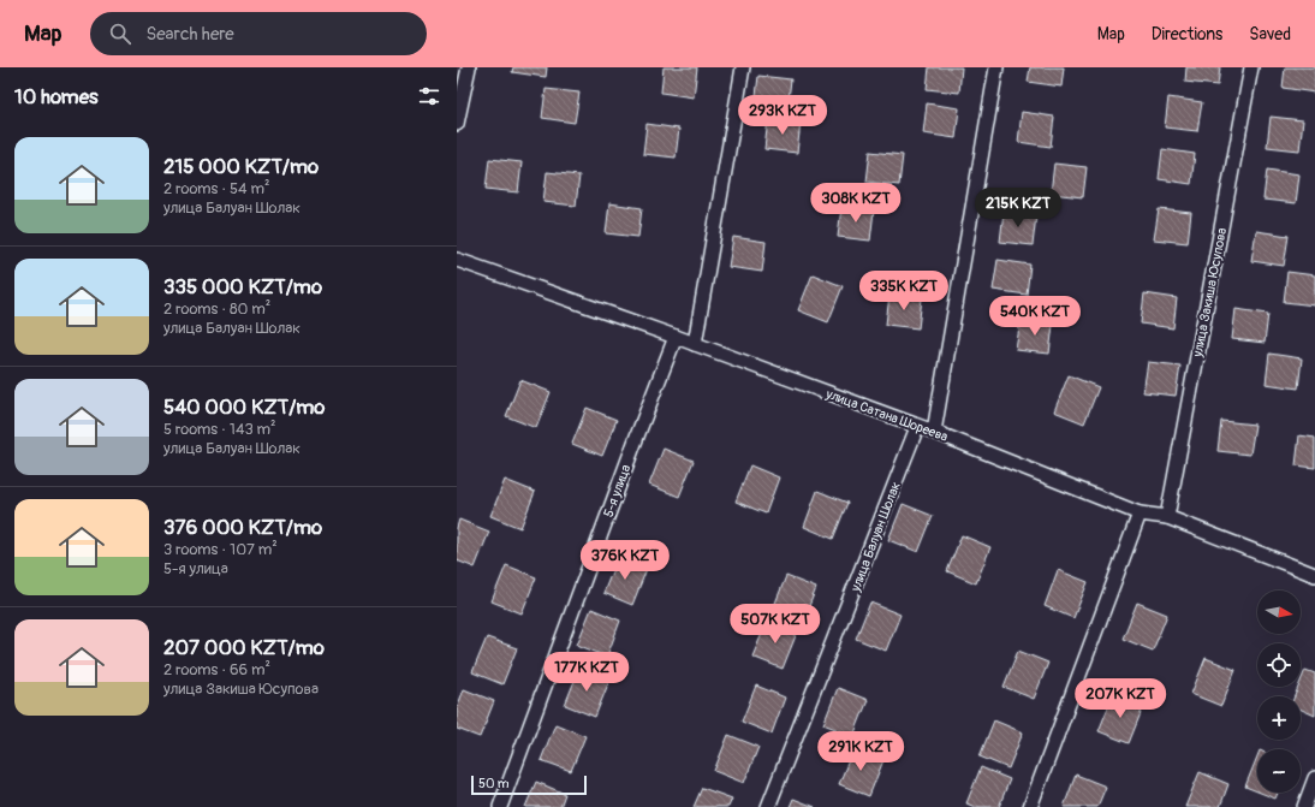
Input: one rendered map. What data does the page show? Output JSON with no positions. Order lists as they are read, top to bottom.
{
  "streets": {
    "street": [
      "улица Закиша Юсупова",
      "улица Сатана Шореева",
      "5-я улица",
      "улица Балуан Шолак"
    ]
  },
  "crossings": [
    ["улица Закиша Юсупова", "улица Сатана Шореева"],
    ["улица Сатана Шореева", "5-я улица"],
    ["улица Сатана Шореева", "улица Балуан Шолак"]
  ],
  "scale_bar": "50 m",
  "north": "right",
  "page": {
    "header": "Map",
    "search": "Search here",
    "nav": ["Map", "Directions", "Saved"],
    "heading": "10 homes",
    "price": [
      "293K KZT",
      "308K KZT",
      "215K KZT",
      "335K KZT",
      "540K KZT",
      "376K KZT",
      "507K KZT",
      "177K KZT",
      "207K KZT",
      "291K KZT"
    ],
    "list": [
      {
        "name": "215 000 KZT/mo",
        "note": "2 rooms · 54 m² · улица Балуан Шолак"
      },
      {
        "name": "335 000 KZT/mo",
        "note": "2 rooms · 80 m² · улица Балуан Шолак"
      },
      {
        "name": "540 000 KZT/mo",
        "note": "5 rooms · 143 m² · улица Балуан Шолак"
      },
      {
        "name": "376 000 KZT/mo",
        "note": "3 rooms · 107 m² · 5-я улица"
      },
      {
        "name": "207 000 KZT/mo",
        "note": "2 rooms · 66 m² · улица Закиша Юсупова"
      }
    ],
    "map_buttons": ["+", "−"],
    "scale": "50 m"
  }
}
